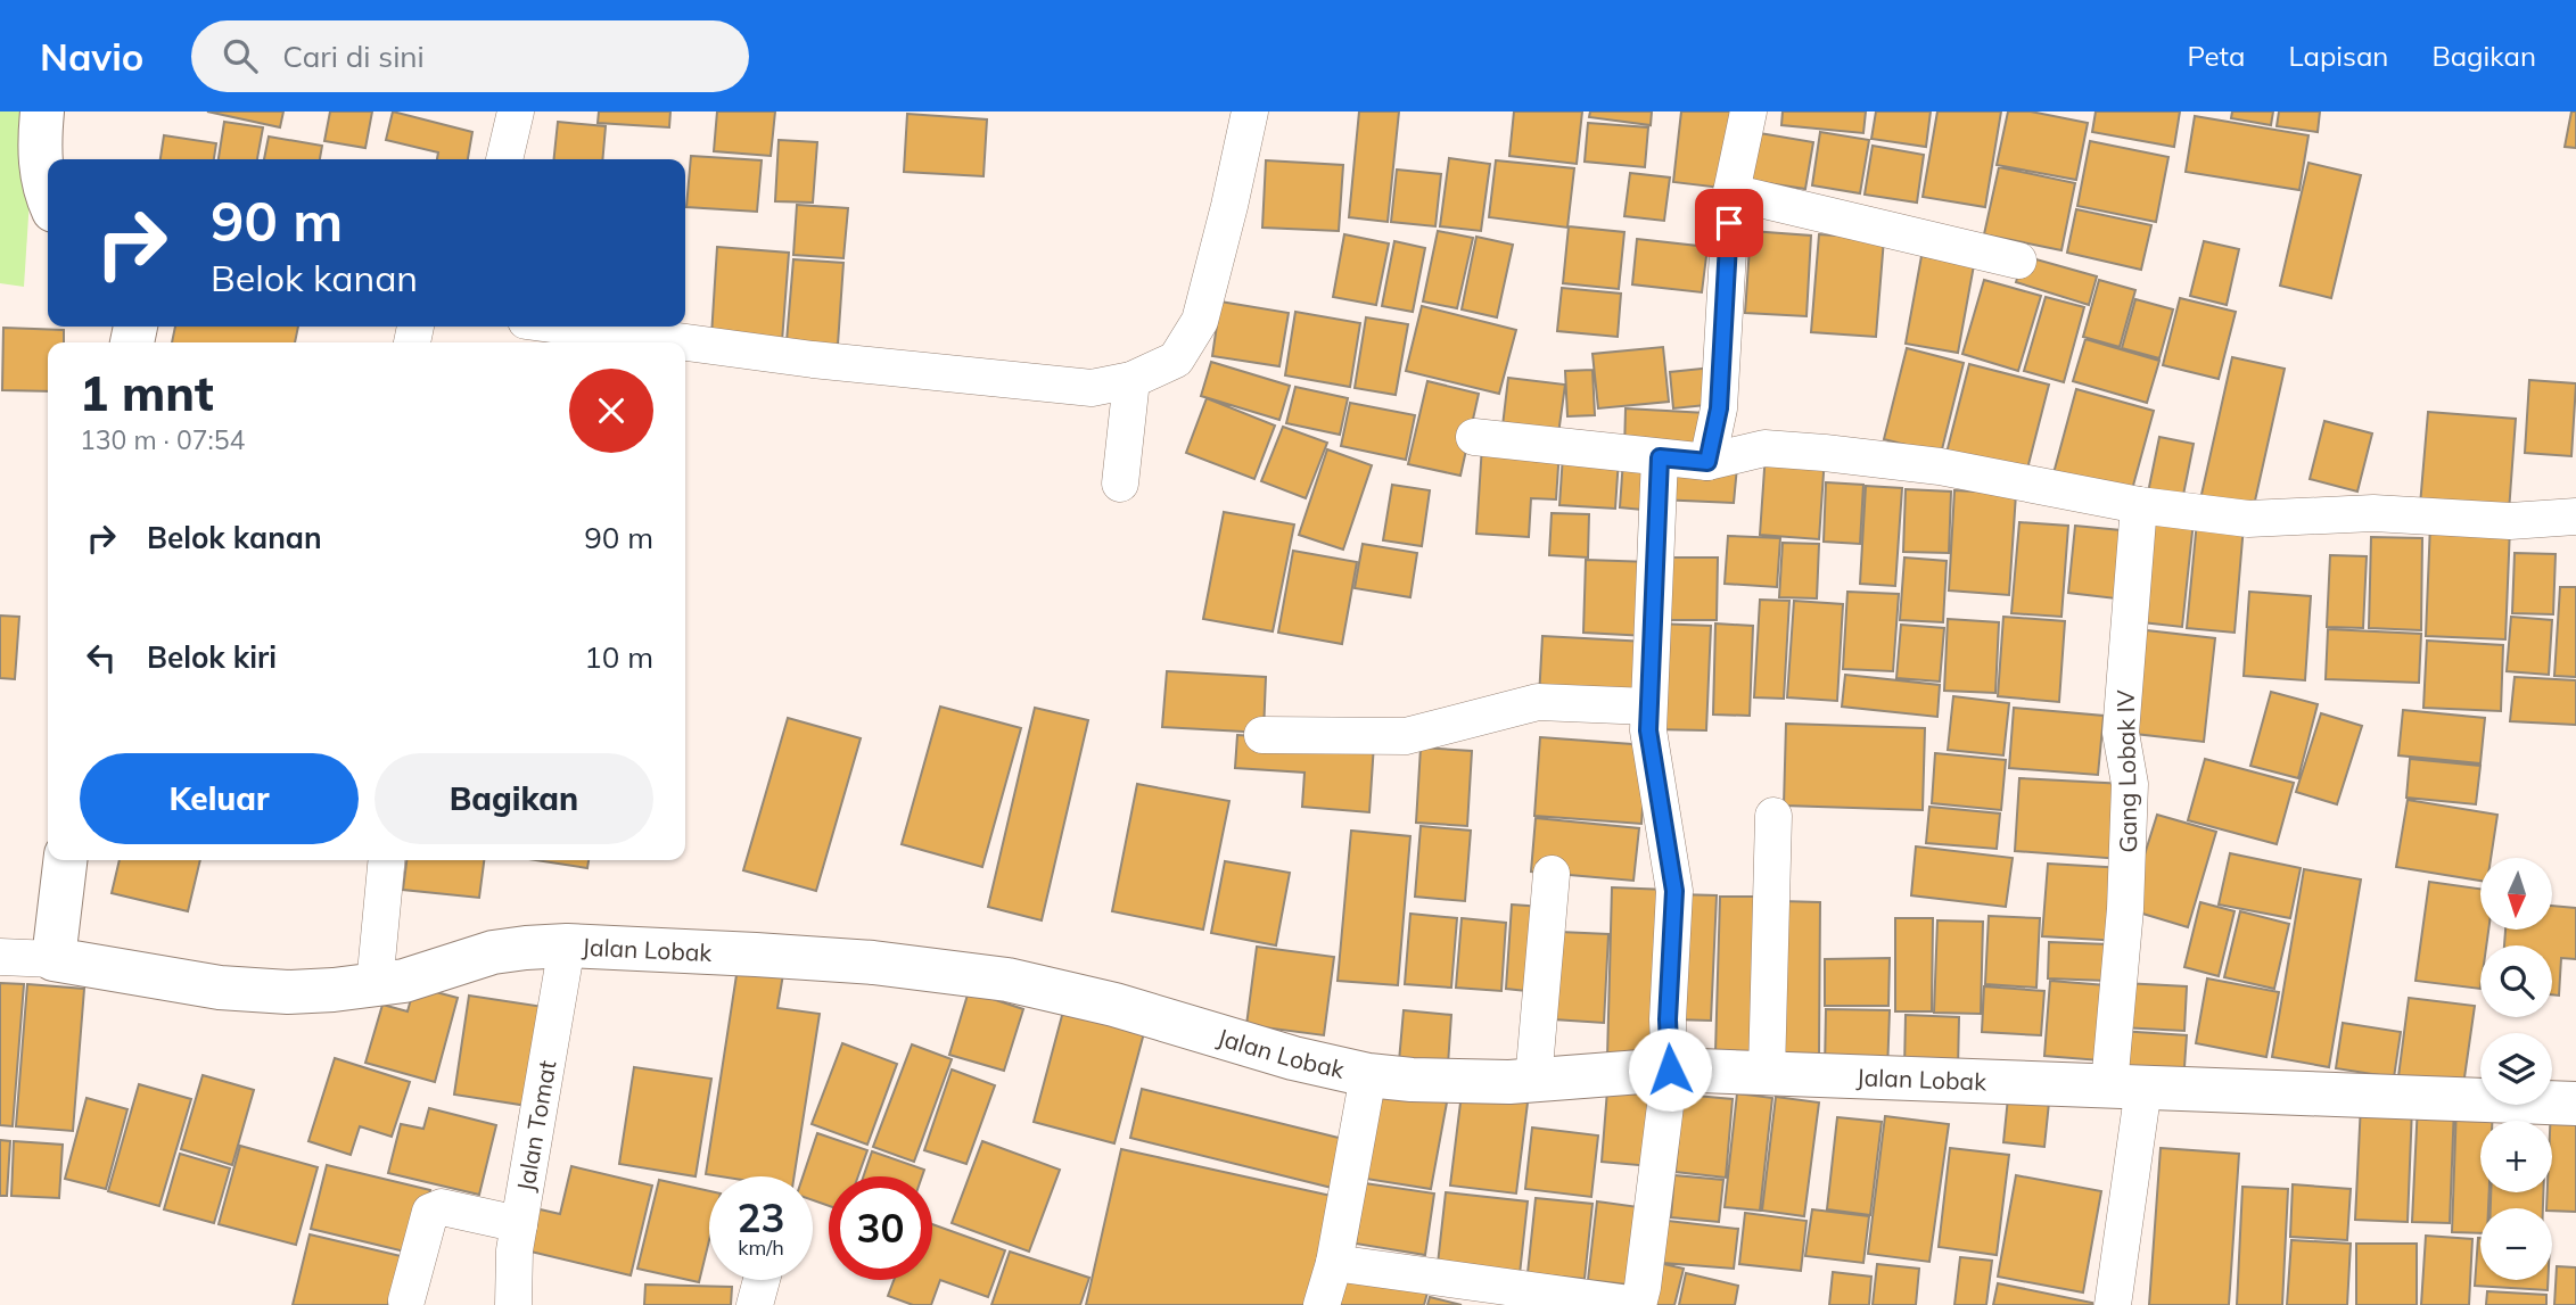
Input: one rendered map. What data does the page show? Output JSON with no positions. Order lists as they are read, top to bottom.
{
  "streets": {
    "street": ["Gang Lobak IV", "Jalan Lobak", "Jalan Tomat"]
  },
  "crossings": [
    ["Gang Lobak IV", "Jalan Lobak"],
    ["Jalan Lobak", "Jalan Tomat"]
  ],
  "north": "bottom",
  "page": {
    "header": "Navio",
    "search": "Cari di sini",
    "nav": ["Peta", "Lapisan", "Bagikan"],
    "turn": ["90 m", "Belok kanan"],
    "heading": ["1 mnt", "130 m · 07:54"],
    "list": [
      {
        "name": "Belok kanan",
        "value": "90 m"
      },
      {
        "name": "Belok kiri",
        "value": "10 m"
      }
    ],
    "buttons": ["Keluar", "Bagikan"],
    "map_buttons": ["+", "−"],
    "speed": "23 km/h",
    "limit": "30"
  }
}
